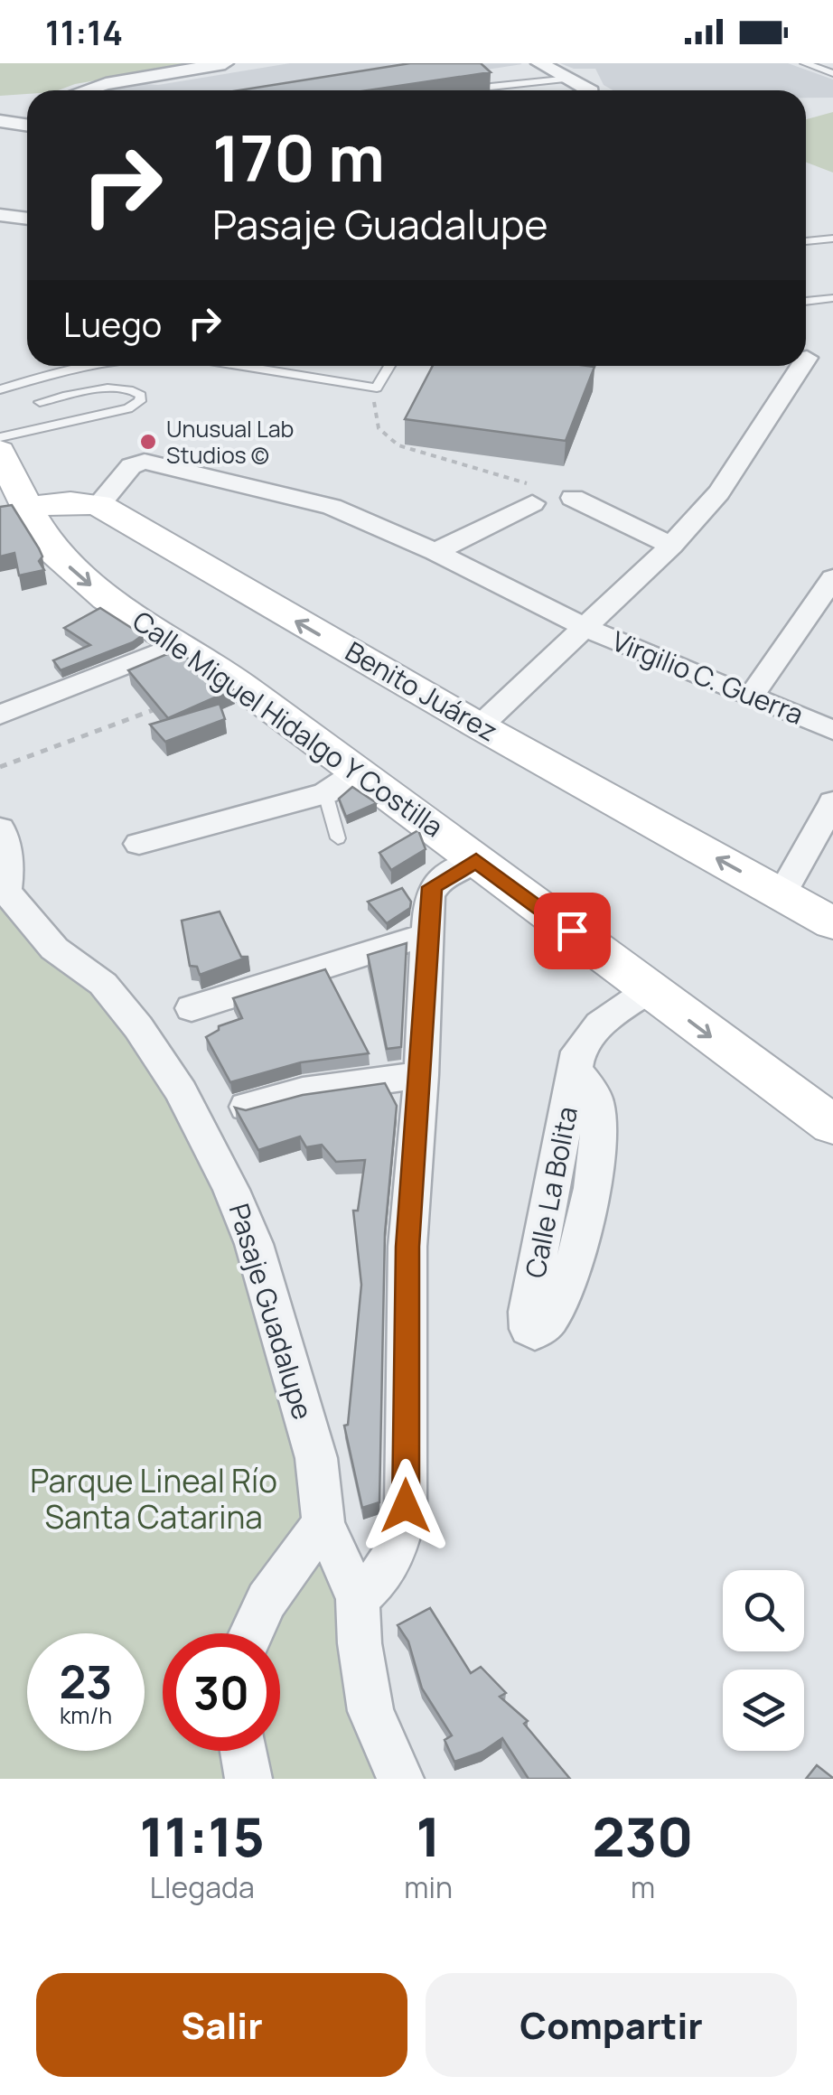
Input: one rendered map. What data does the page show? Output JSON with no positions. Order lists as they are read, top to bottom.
{
  "streets": {
    "street": [
      "Virgilio C. Guerra",
      "Benito Juárez",
      "Calle Miguel Hidalgo Y Costilla",
      "Calle La Bolita",
      "Pasaje Guadalupe"
    ]
  },
  "crossings": [
    ["Virgilio C. Guerra", "Benito Juárez"],
    ["Benito Juárez", "Calle Miguel Hidalgo Y Costilla"]
  ],
  "one_way": ["Benito Juárez", "Calle Miguel Hidalgo Y Costilla"],
  "parks": ["Parque Lineal Río Santa Catarina"],
  "places": ["Unusual Lab Studios ©"],
  "page": {
    "status": "11:14",
    "turn": ["170 m", "Pasaje Guadalupe"],
    "then": "Luego",
    "speed": "23 km/h",
    "limit": "30",
    "eta": [
      "11:15",
      "Llegada",
      "1",
      "min",
      "230",
      "m"
    ],
    "buttons": ["Salir", "Compartir"]
  }
}
